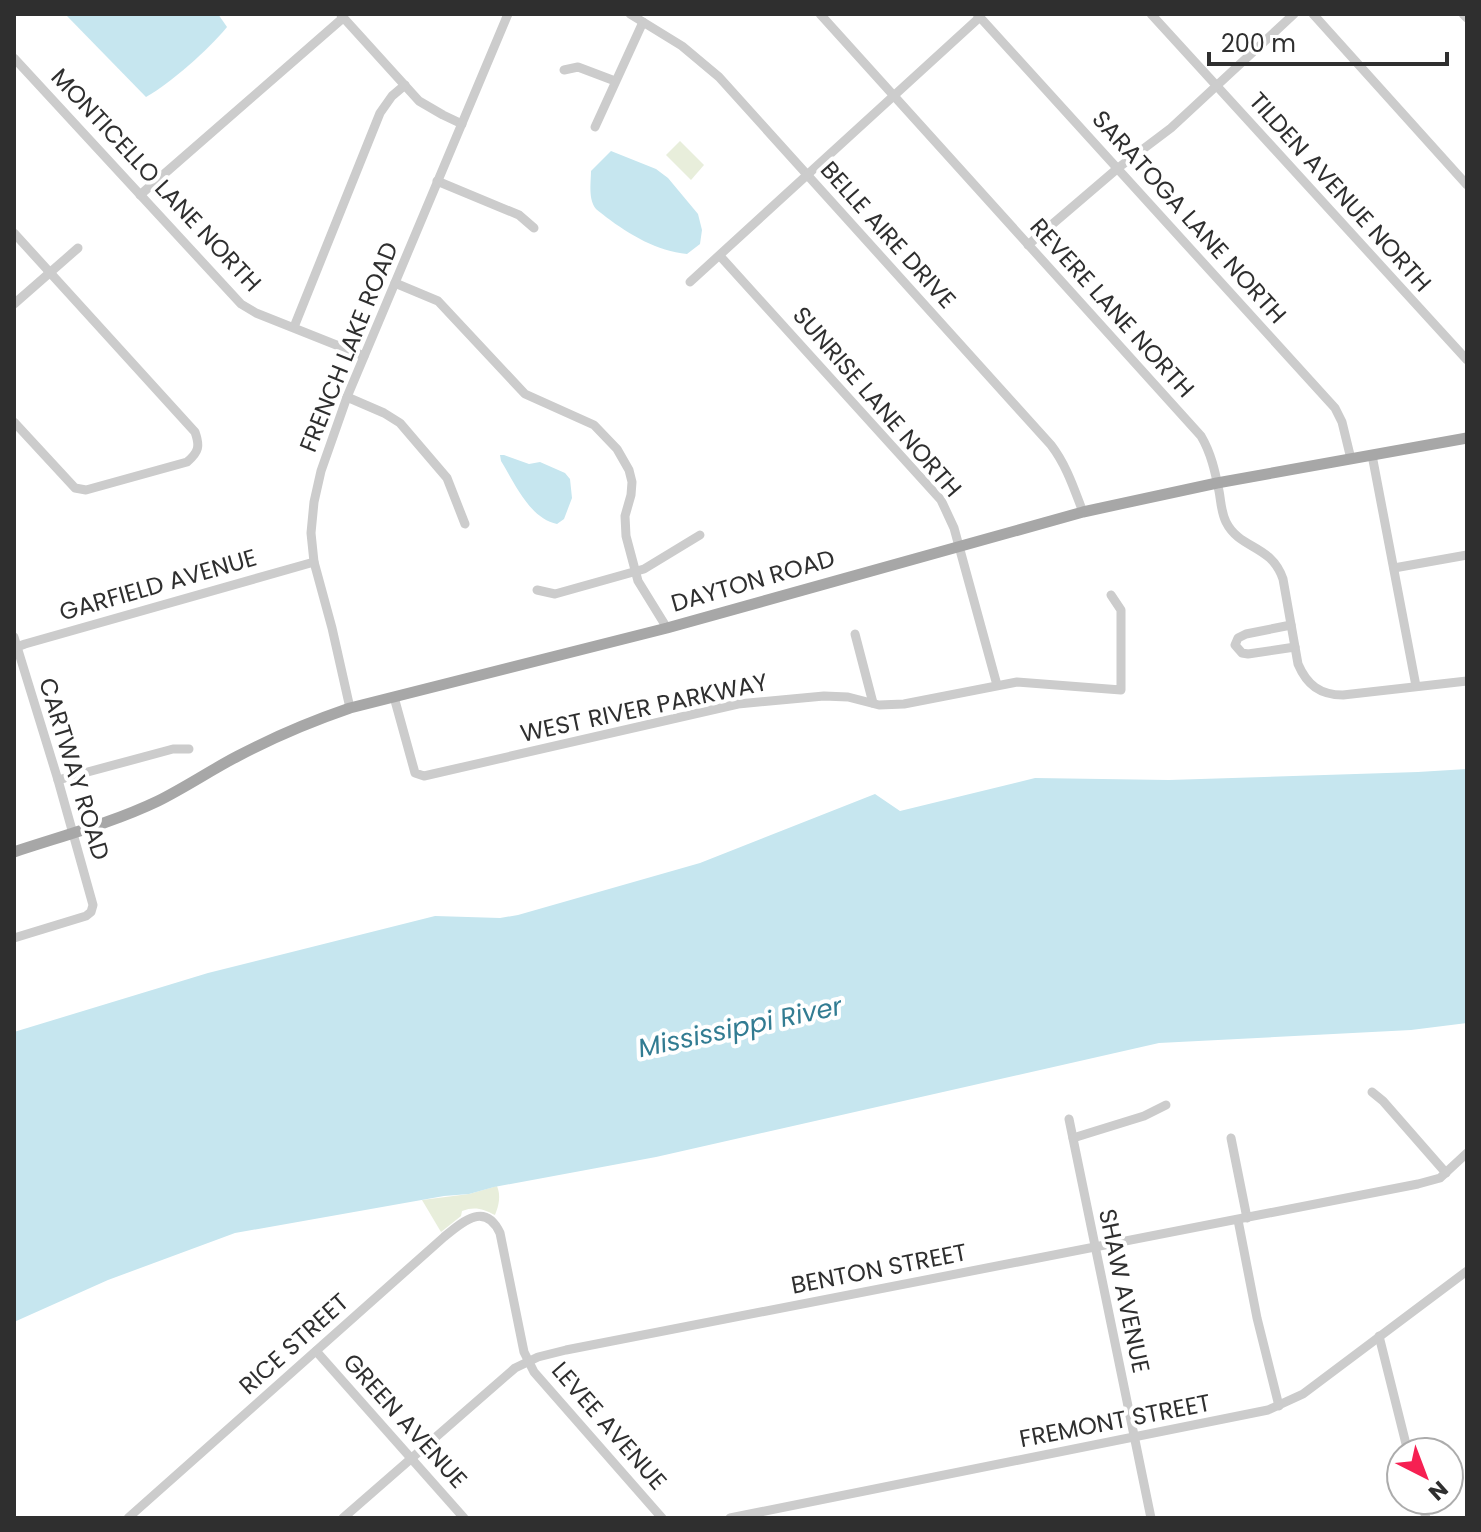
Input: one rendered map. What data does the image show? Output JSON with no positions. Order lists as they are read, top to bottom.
{
  "streets": {
    "main road": ["DAYTON ROAD"],
    "street": [
      "MONTICELLO LANE NORTH",
      "TILDEN AVENUE NORTH",
      "SARATOGA LANE NORTH",
      "BELLE AIRE DRIVE",
      "REVERE LANE NORTH",
      "FRENCH LAKE ROAD",
      "SUNRISE LANE NORTH",
      "GARFIELD AVENUE",
      "WEST RIVER PARKWAY",
      "CARTWAY ROAD",
      "BENTON STREET",
      "SHAW AVENUE",
      "RICE STREET",
      "GREEN AVENUE",
      "FREMONT STREET",
      "LEVEE AVENUE"
    ]
  },
  "crossings": [
    ["MONTICELLO LANE NORTH", "FRENCH LAKE ROAD"],
    ["SARATOGA LANE NORTH", "DAYTON ROAD"],
    ["BELLE AIRE DRIVE", "DAYTON ROAD"],
    ["REVERE LANE NORTH", "DAYTON ROAD"],
    ["FRENCH LAKE ROAD", "DAYTON ROAD"],
    ["FRENCH LAKE ROAD", "GARFIELD AVENUE"],
    ["SUNRISE LANE NORTH", "DAYTON ROAD"],
    ["SUNRISE LANE NORTH", "WEST RIVER PARKWAY"],
    ["DAYTON ROAD", "WEST RIVER PARKWAY"],
    ["DAYTON ROAD", "CARTWAY ROAD"],
    ["GARFIELD AVENUE", "CARTWAY ROAD"],
    ["BENTON STREET", "SHAW AVENUE"],
    ["BENTON STREET", "GREEN AVENUE"],
    ["BENTON STREET", "LEVEE AVENUE"],
    ["SHAW AVENUE", "FREMONT STREET"],
    ["RICE STREET", "GREEN AVENUE"],
    ["RICE STREET", "LEVEE AVENUE"]
  ],
  "water": ["Mississippi River"],
  "scale_bar": "200 m",
  "north": "bottom right"
}
